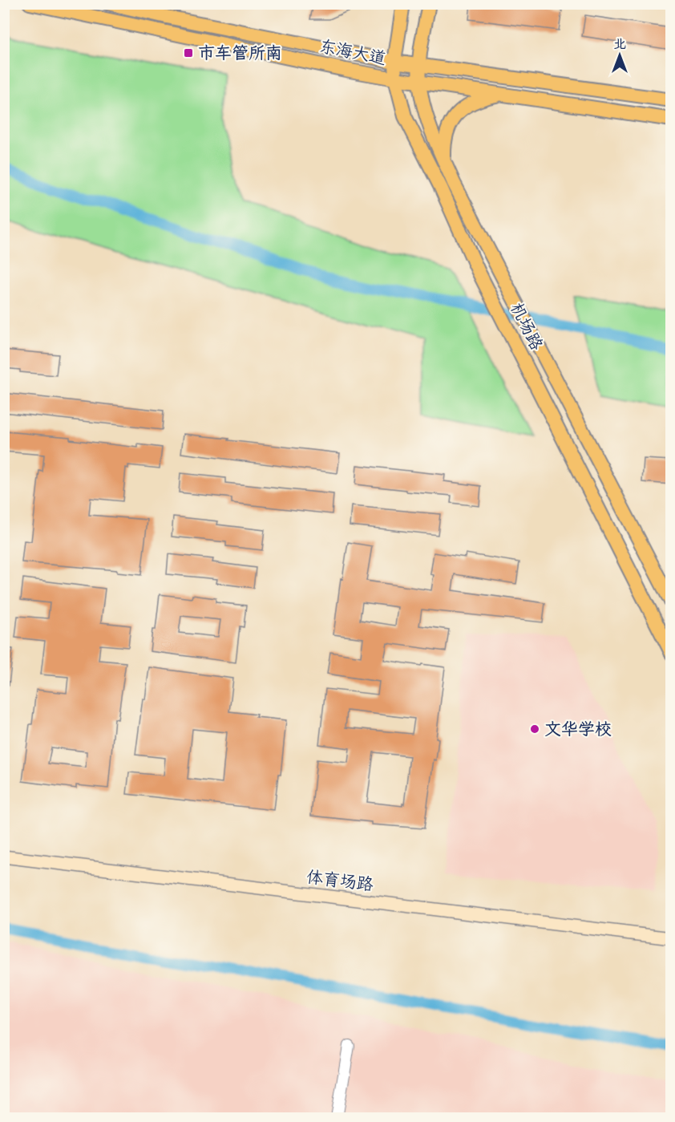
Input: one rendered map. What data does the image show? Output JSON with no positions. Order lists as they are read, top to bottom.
{
  "streets": {
    "main road": ["东海大道", "机场路", "体育场路"]
  },
  "crossings": [
    ["东海大道", "机场路"]
  ],
  "places": {
    "transit": ["市车管所南"],
    "other": ["文华学校"]
  },
  "north": "top"
}
